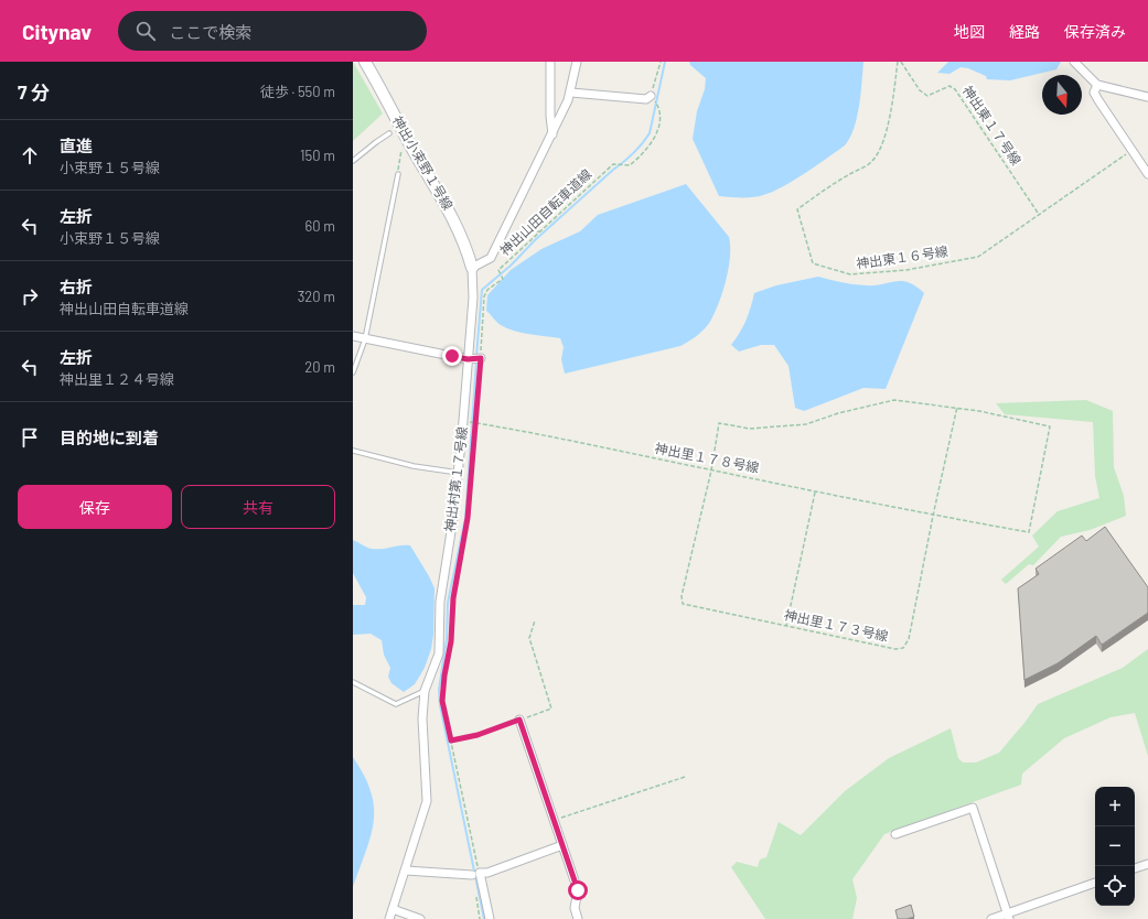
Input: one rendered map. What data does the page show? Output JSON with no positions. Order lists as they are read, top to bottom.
{
  "streets": {
    "street": ["神出小束野１号線", "神出村第１７号線"],
    "path": [
      "神出東１７号線",
      "神出山田自転車道線",
      "神出東１６号線",
      "神出里１７８号線",
      "神出里１７３号線"
    ]
  },
  "crossings": [
    ["神出東１７号線", "神出東１６号線"],
    ["神出小束野１号線", "神出村第１７号線"],
    ["神出山田自転車道線", "神出里１７８号線"],
    ["神出里１７８号線", "神出里１７３号線"]
  ],
  "north": "bottom",
  "page": {
    "header": "Citynav",
    "search": "ここで検索",
    "nav": ["地図", "経路", "保存済み"],
    "heading": ["7 分", "徒歩 · 550 m"],
    "list": [
      ["直進", "小束野１５号線", "150 m"],
      ["左折", "小束野１５号線", "60 m"],
      ["右折", "神出山田自転車道線", "320 m"],
      ["左折", "神出里１２４号線", "20 m"],
      "目的地に到着"
    ],
    "buttons": ["保存", "共有"],
    "map_buttons": ["+", "−"]
  }
}
